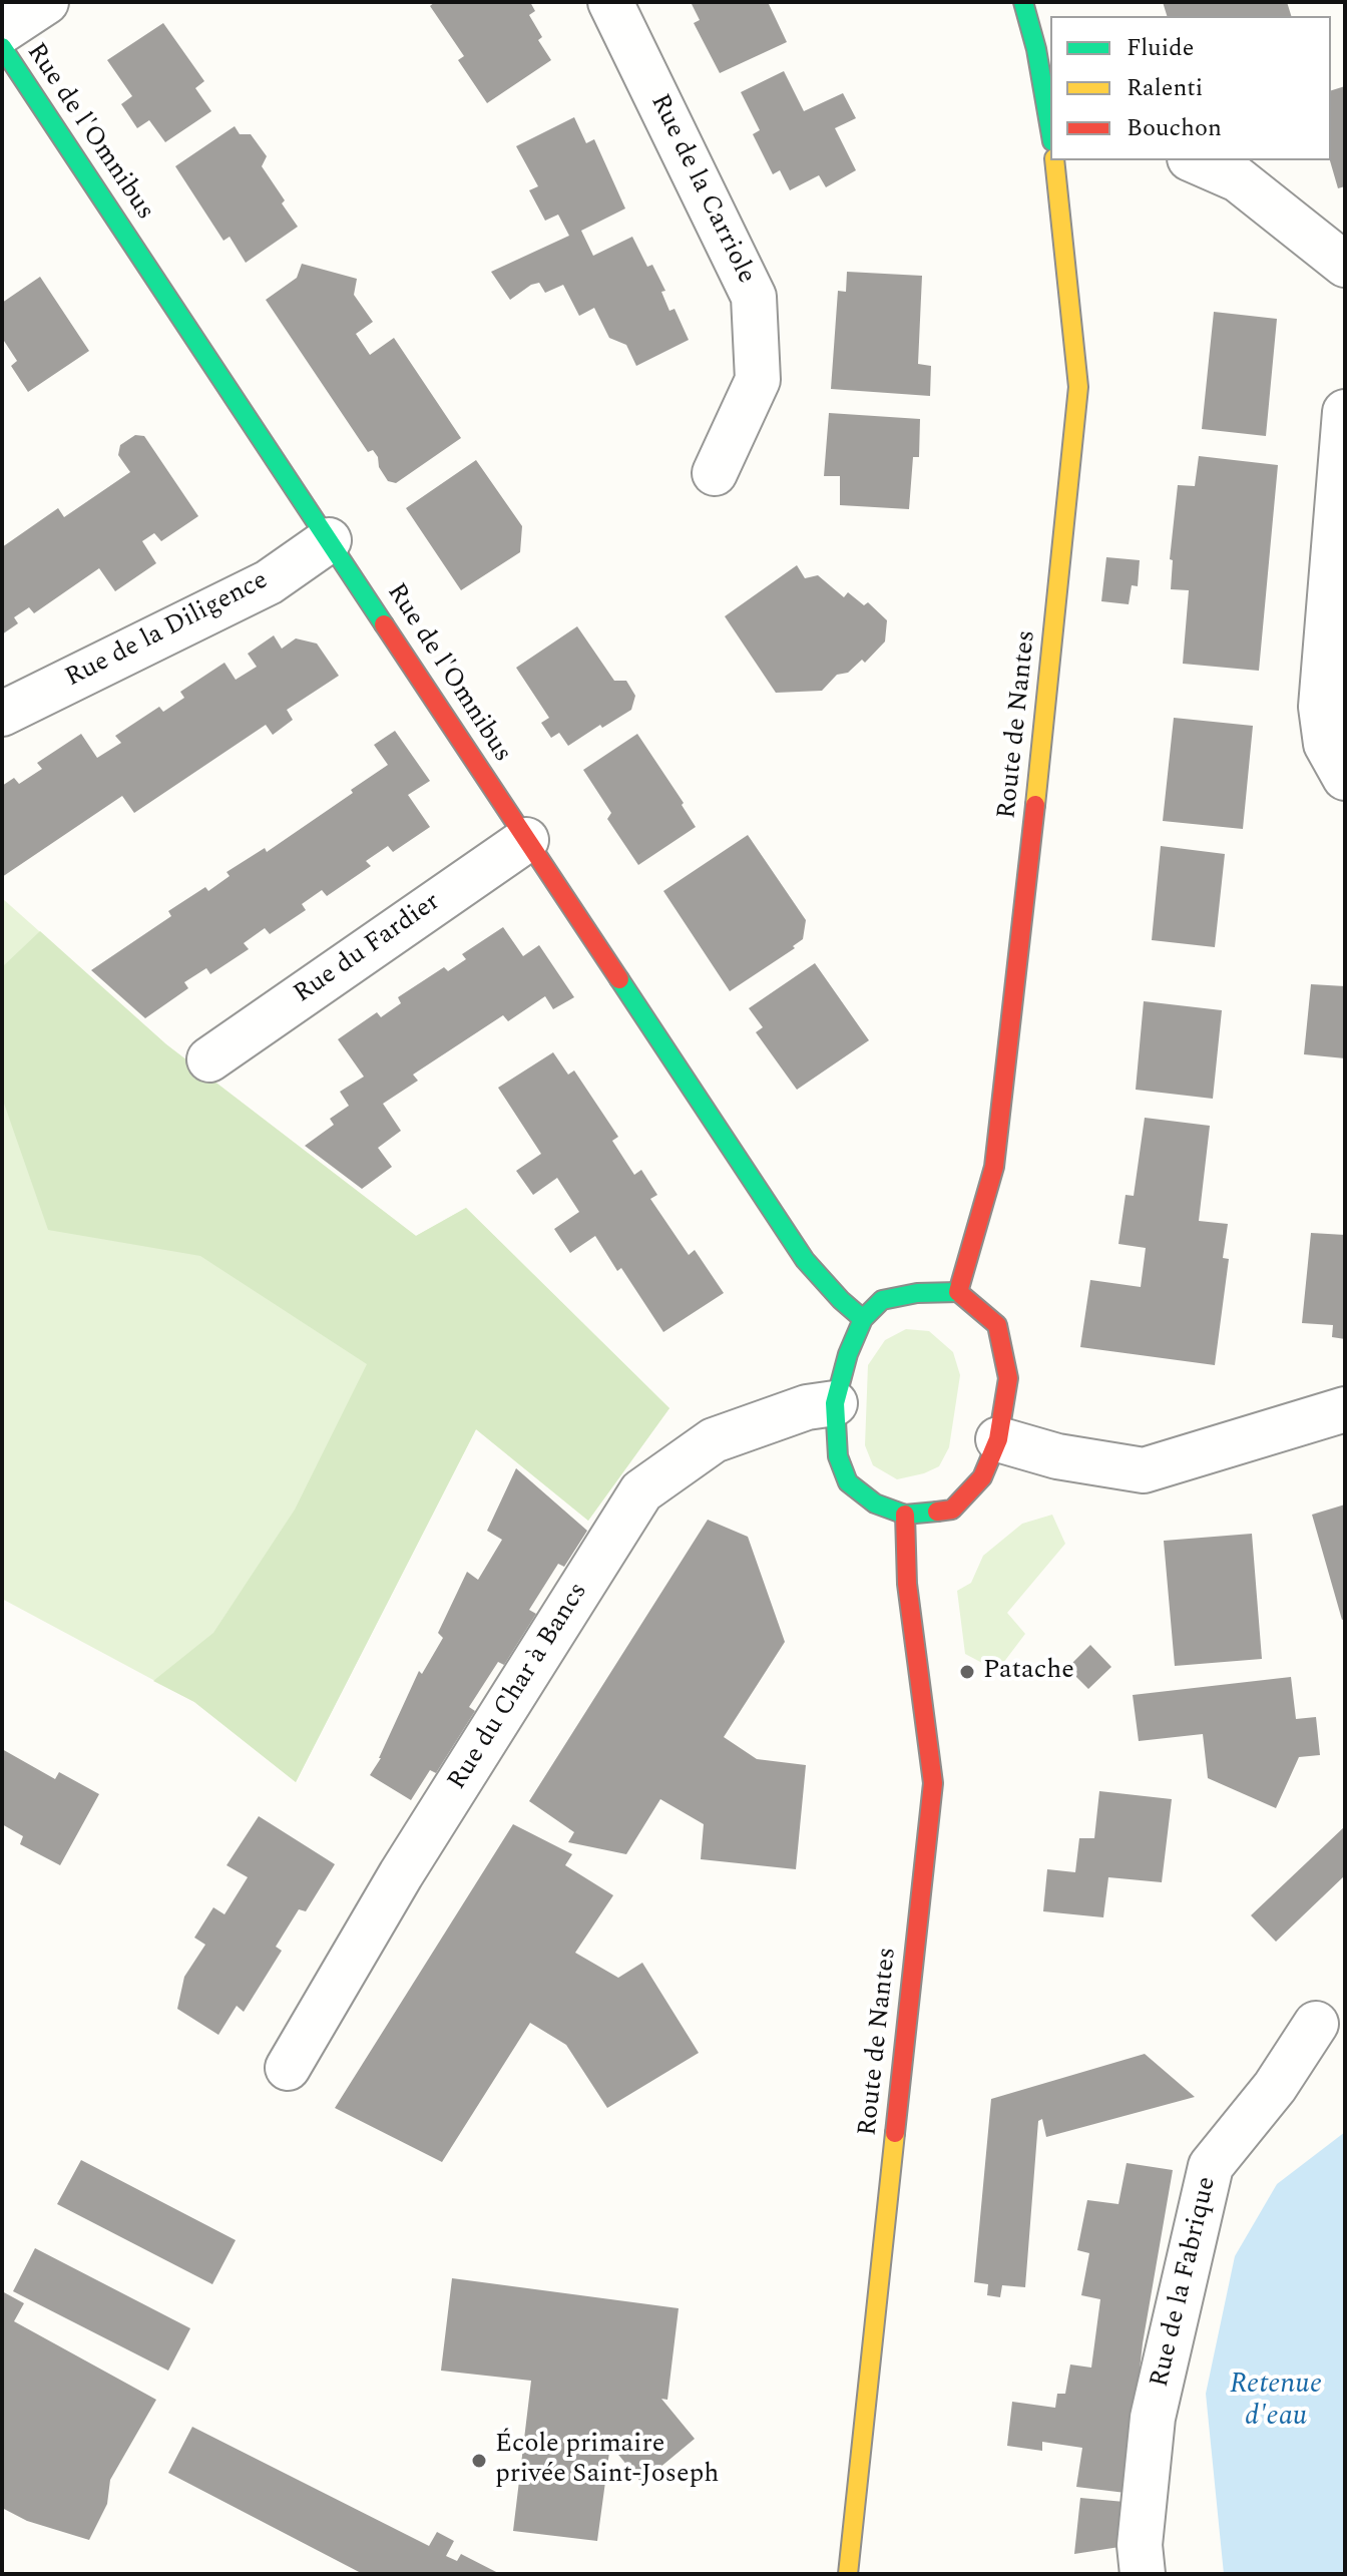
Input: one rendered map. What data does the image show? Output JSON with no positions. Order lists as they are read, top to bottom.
{
  "streets": {
    "main road": ["Rue de l'Omnibus", "Route de Nantes"],
    "street": [
      "Rue de la Carriole",
      "Rue de la Diligence",
      "Rue du Fardier",
      "Rue du Char à Bancs",
      "Rue de la Fabrique"
    ]
  },
  "crossings": [
    ["Rue de l'Omnibus", "Rue de la Diligence"],
    ["Rue de l'Omnibus", "Route de Nantes"],
    ["Rue de l'Omnibus", "Rue du Fardier"],
    ["Rue de l'Omnibus", "Rue du Char à Bancs"],
    ["Route de Nantes", "Rue du Char à Bancs"]
  ],
  "water": ["Retenue d'eau"],
  "places": ["Patache", "École primaire privée Saint-Joseph"],
  "legend": ["Fluide", "Ralenti", "Bouchon"]
}
